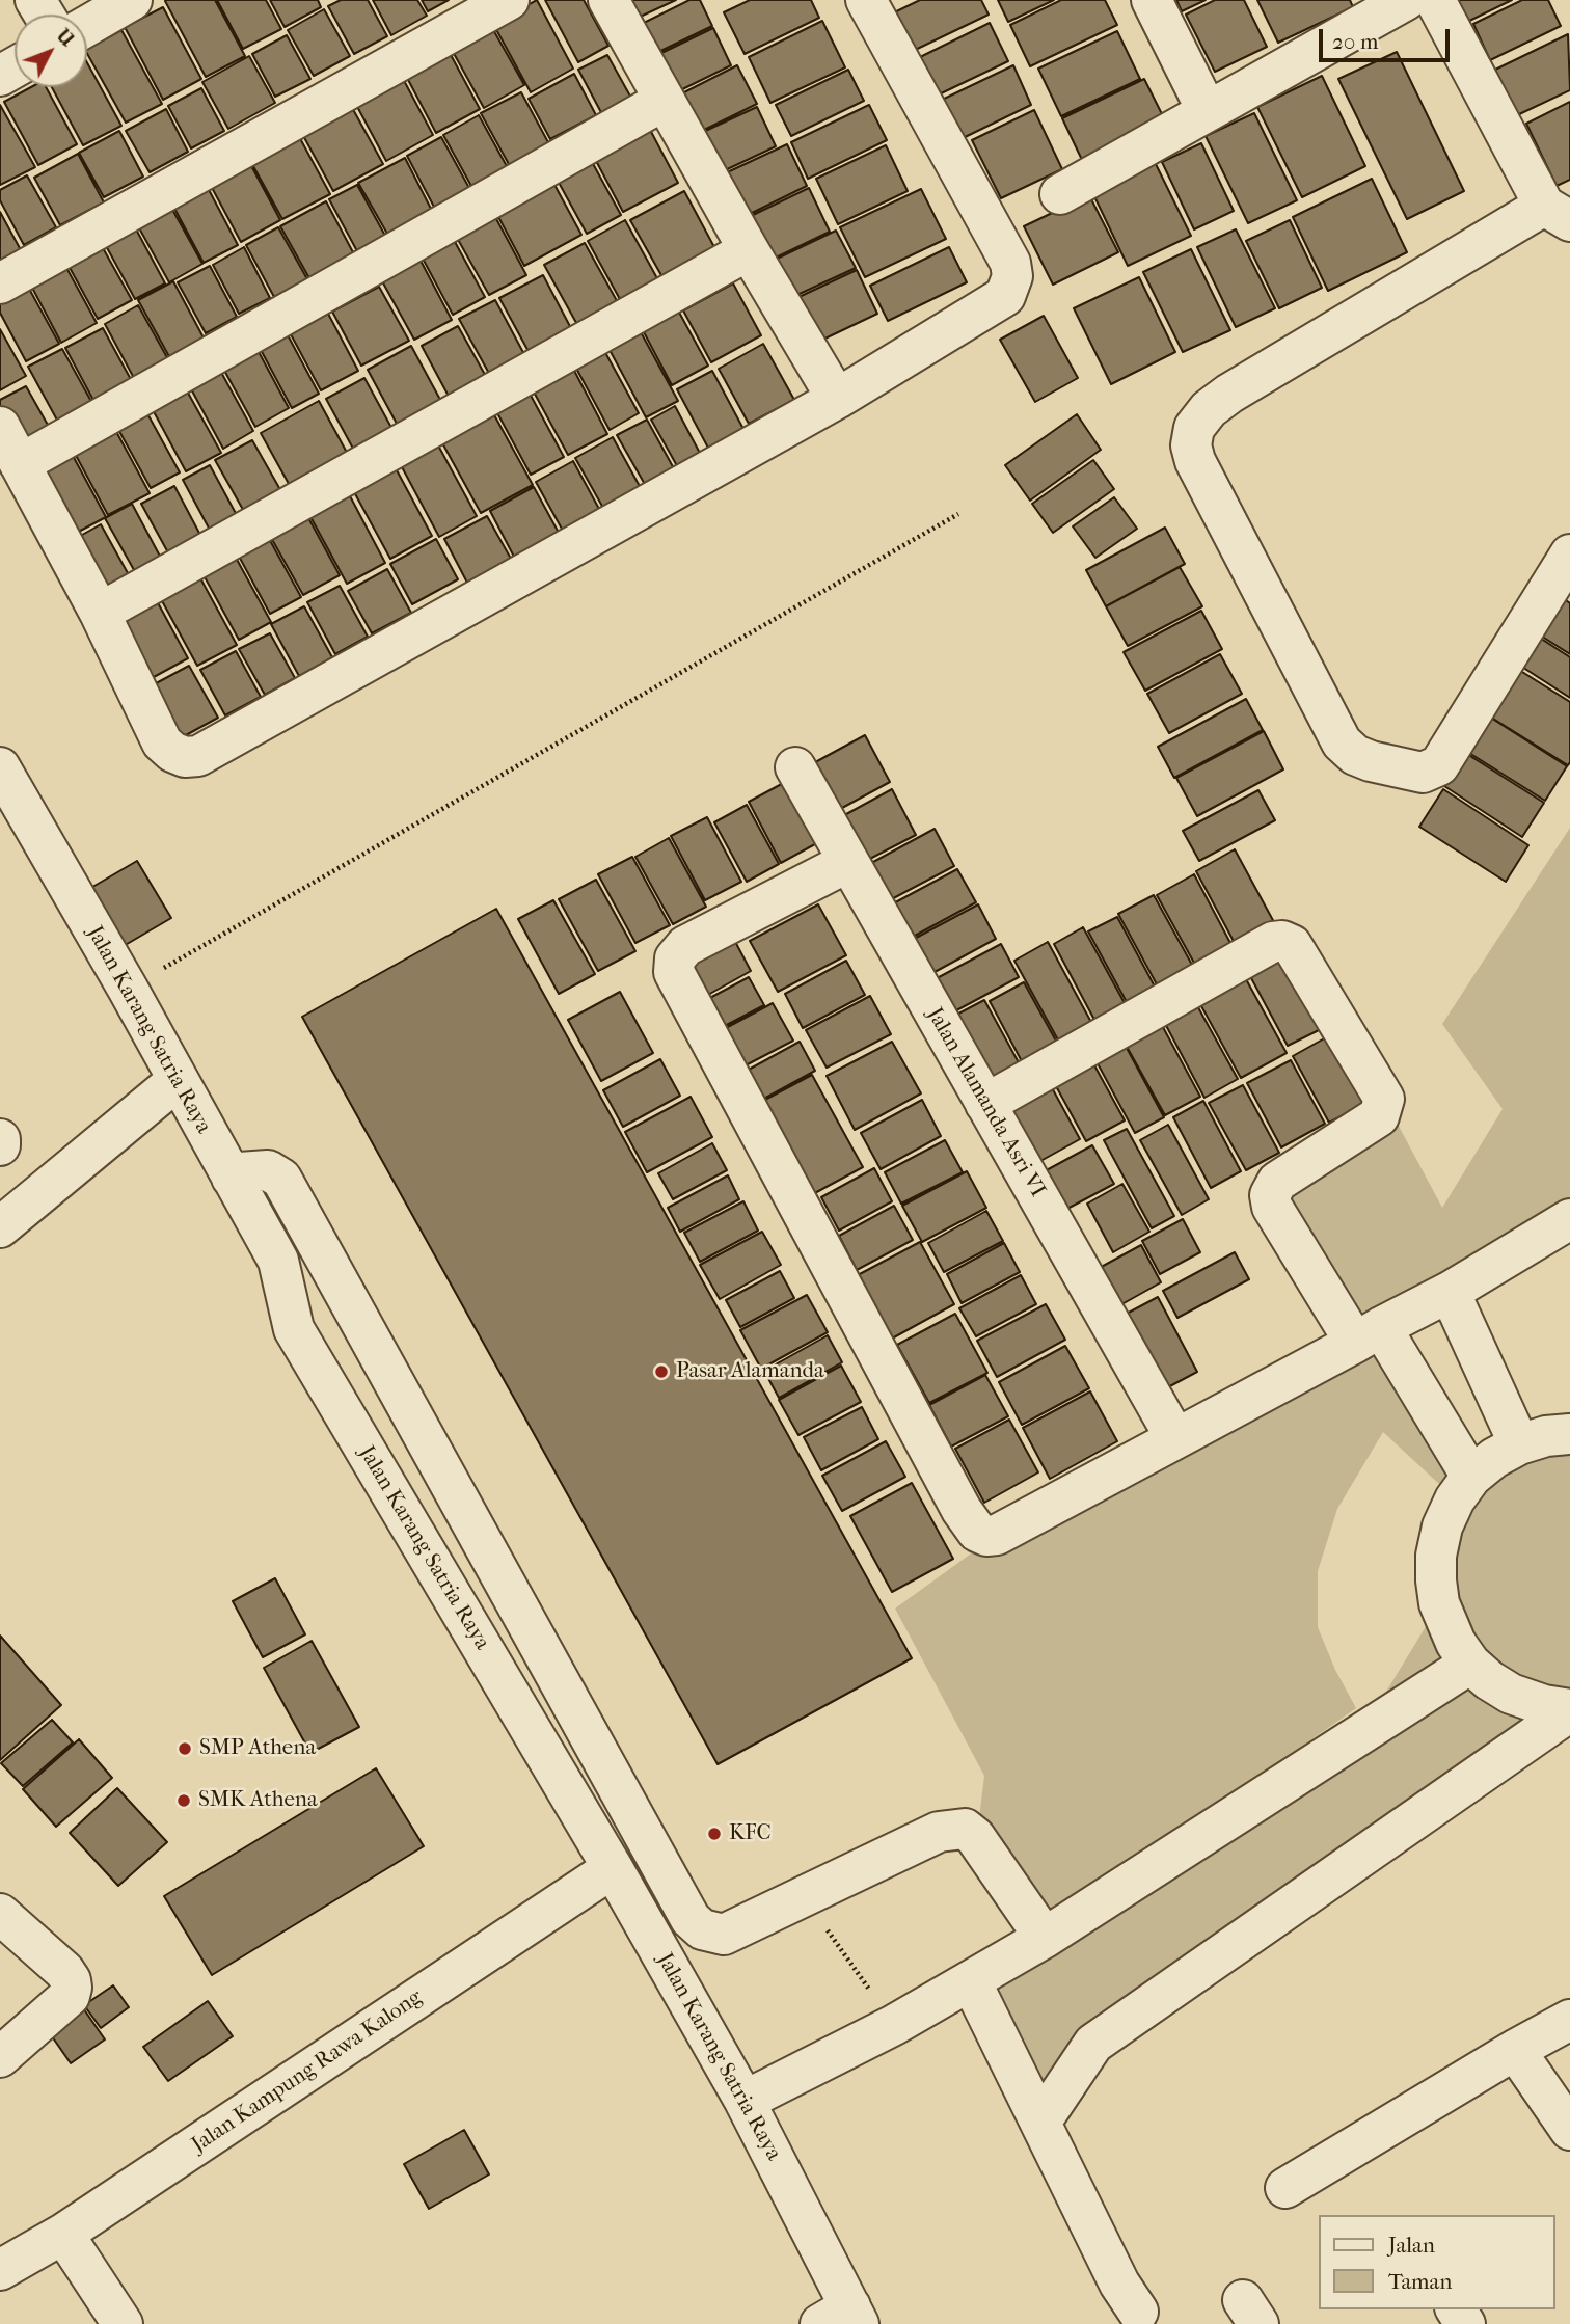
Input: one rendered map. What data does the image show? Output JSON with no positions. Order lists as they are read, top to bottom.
{
  "streets": {
    "street": ["Jalan Karang Satria Raya", "Jalan Alamanda Asri VI", "Jalan Kampung Rawa Kalong"]
  },
  "crossings": [
    ["Jalan Karang Satria Raya", "Jalan Kampung Rawa Kalong"]
  ],
  "places": [
    "Pasar Alamanda",
    "SMP Athena",
    "SMK Athena",
    "KFC"
  ],
  "legend": ["Jalan", "Taman"],
  "scale_bar": "20 m",
  "north": "top right"
}
